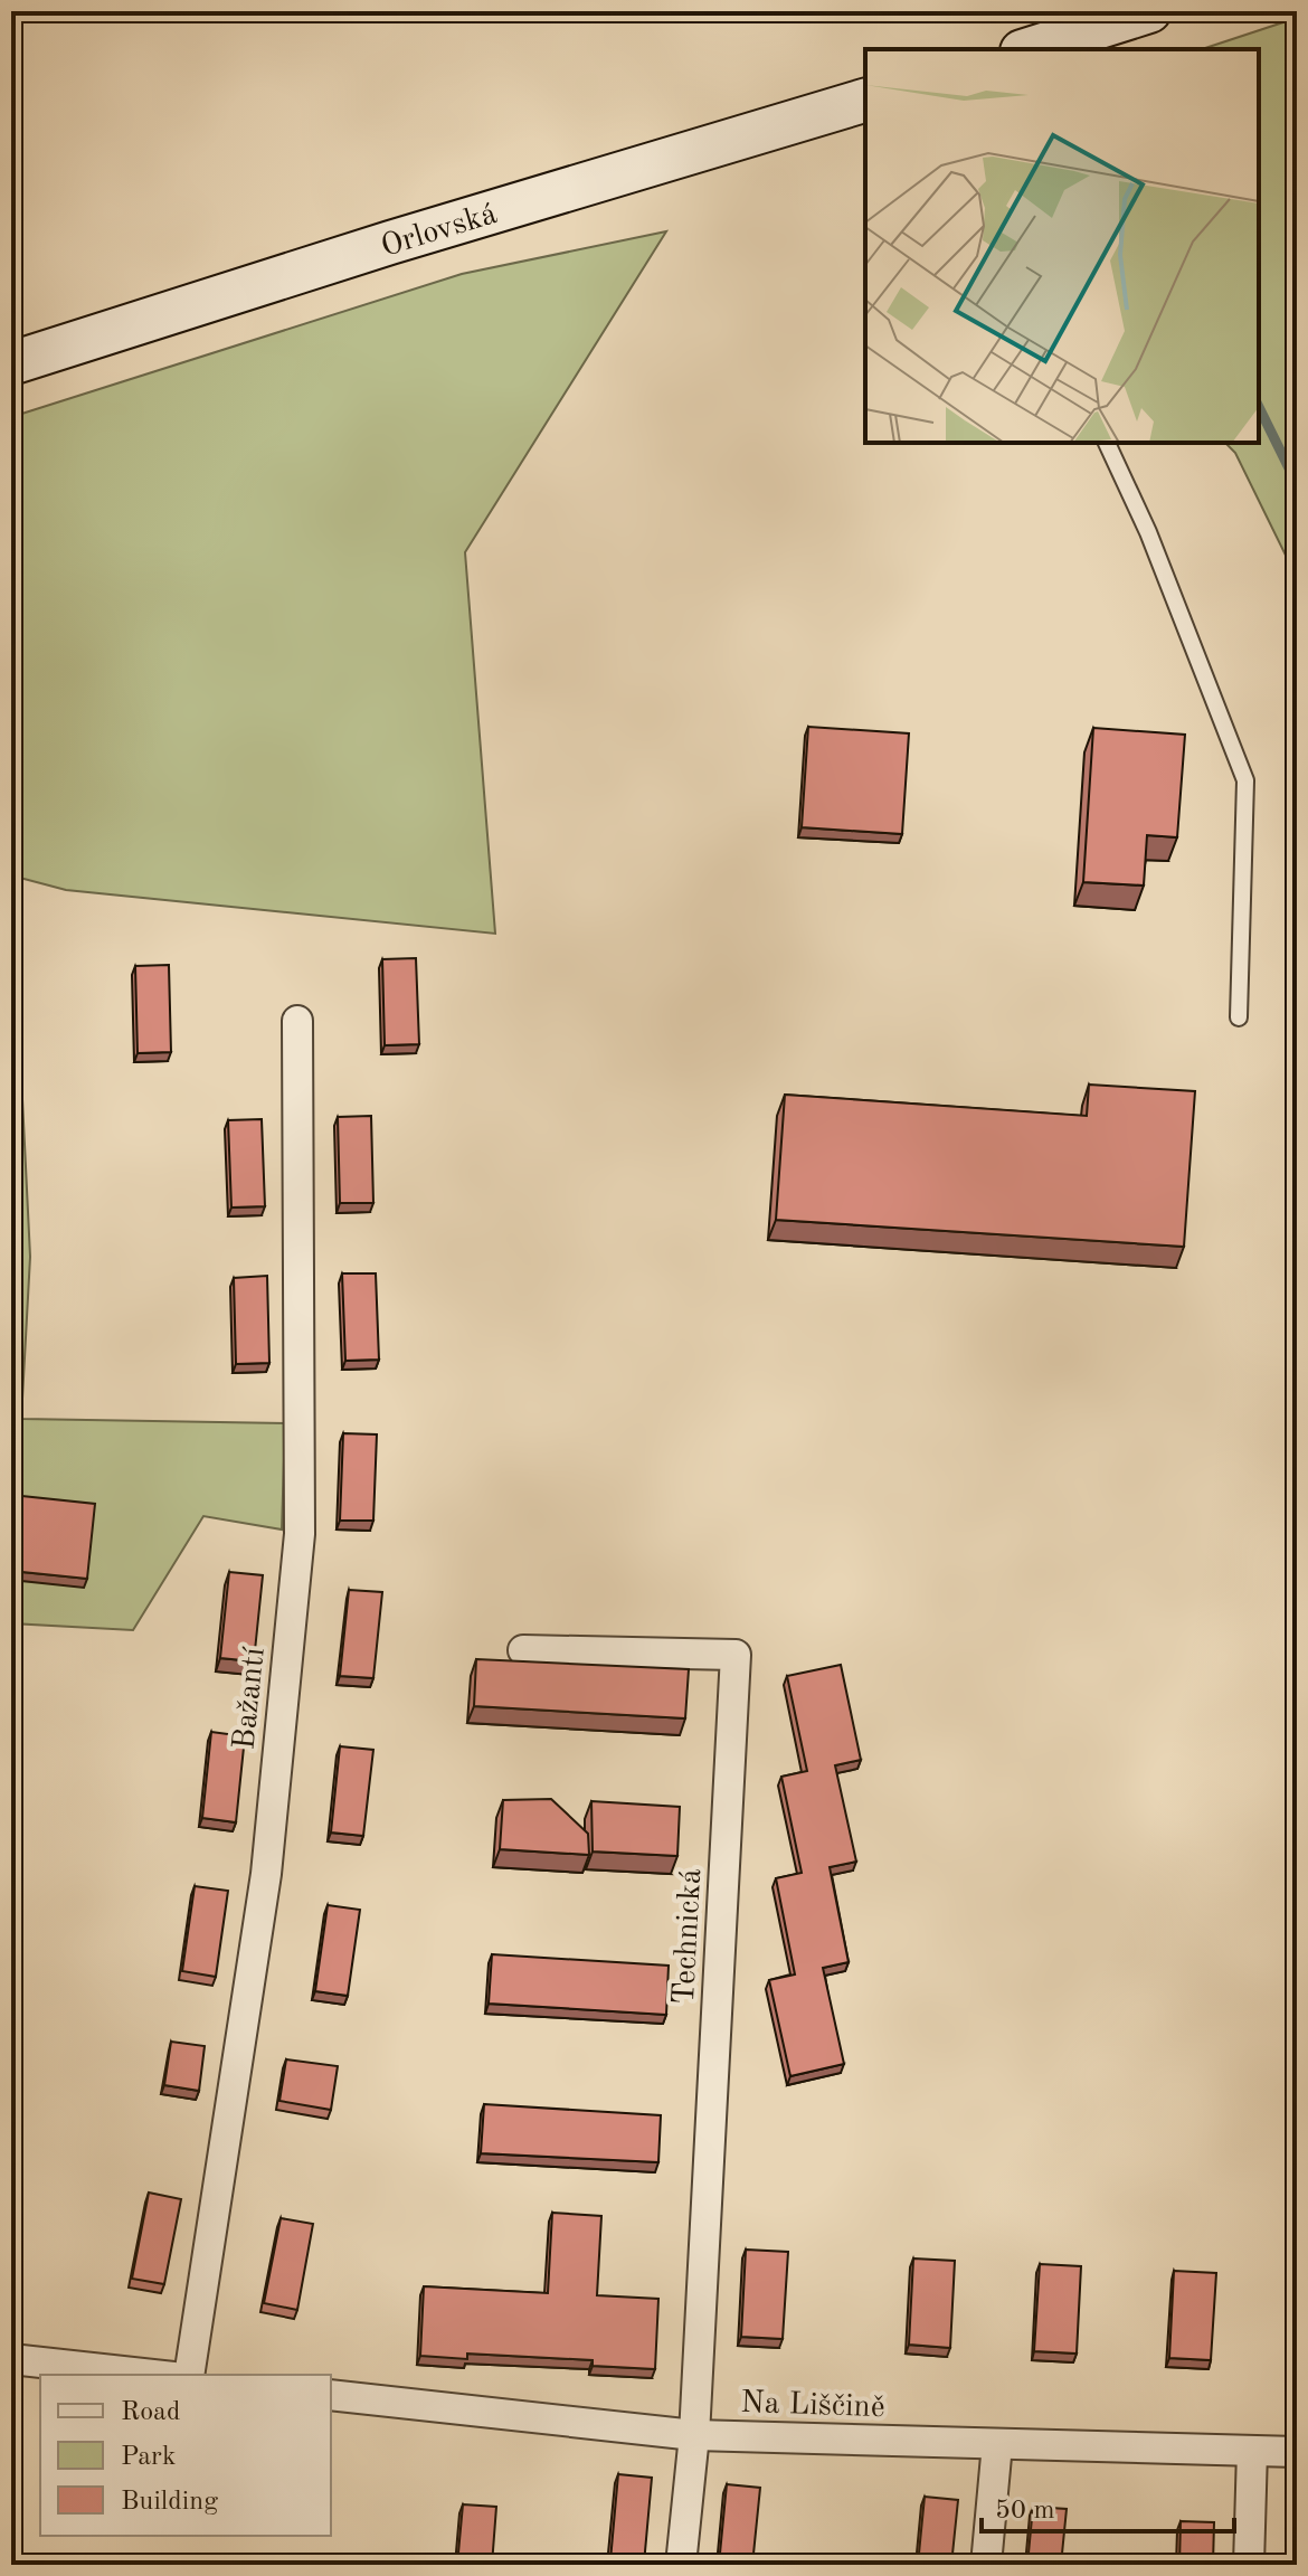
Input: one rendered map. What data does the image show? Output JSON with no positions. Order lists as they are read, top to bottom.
{
  "streets": {
    "main road": ["Orlovská"],
    "street": ["Bažantí", "Technická", "Na Liščině"]
  },
  "crossings": [
    ["Technická", "Na Liščině"]
  ],
  "legend": ["Road", "Park", "Building"],
  "scale_bar": "50 m"
}
